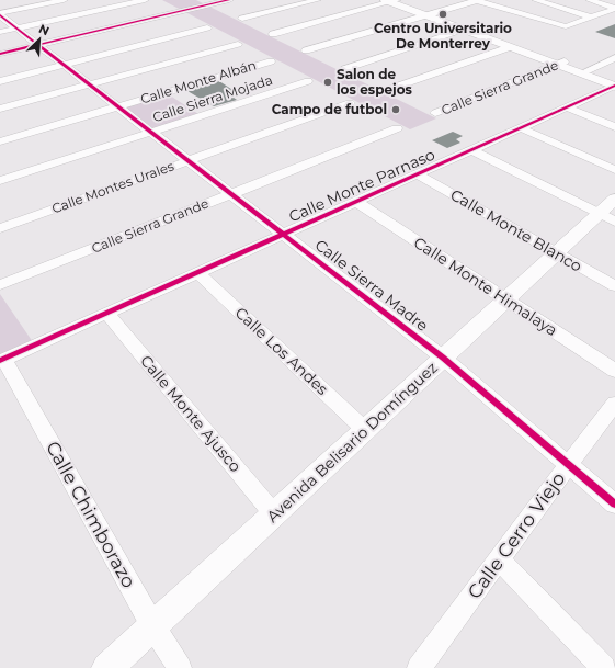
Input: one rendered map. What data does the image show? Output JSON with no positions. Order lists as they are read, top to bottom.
{
  "streets": {
    "main road": ["Avenida Belisario Domínguez"],
    "street": [
      "Calle Monte Albán",
      "Calle Sierra Grande",
      "Calle Sierra Mojada",
      "Calle Monte Parnaso",
      "Calle Montes Urales",
      "Calle Monte Blanco",
      "Calle Sierra Madre",
      "Calle Monte Himalaya",
      "Calle Los Andes",
      "Calle Monte Ajusco",
      "Calle Chimborazo",
      "Calle Cerro Viejo"
    ]
  },
  "crossings": [
    ["Calle Monte Albán", "Calle Sierra Madre"],
    ["Calle Sierra Grande", "Calle Sierra Madre"],
    ["Calle Sierra Mojada", "Calle Sierra Madre"],
    ["Calle Monte Parnaso", "Calle Monte Blanco"],
    ["Calle Monte Parnaso", "Calle Sierra Madre"],
    ["Calle Monte Parnaso", "Calle Monte Himalaya"],
    ["Calle Monte Parnaso", "Calle Los Andes"],
    ["Calle Monte Parnaso", "Calle Monte Ajusco"],
    ["Calle Monte Parnaso", "Calle Chimborazo"],
    ["Calle Montes Urales", "Calle Sierra Madre"],
    ["Calle Monte Blanco", "Avenida Belisario Domínguez"],
    ["Calle Sierra Madre", "Avenida Belisario Domínguez"],
    ["Calle Sierra Madre", "Calle Cerro Viejo"],
    ["Calle Monte Himalaya", "Avenida Belisario Domínguez"],
    ["Calle Los Andes", "Avenida Belisario Domínguez"],
    ["Calle Monte Ajusco", "Avenida Belisario Domínguez"],
    ["Avenida Belisario Domínguez", "Calle Chimborazo"]
  ],
  "places": ["Centro Universitario De Monterrey", "Salon de los espejos", "Campo de futbol"],
  "north": "top right"
}
